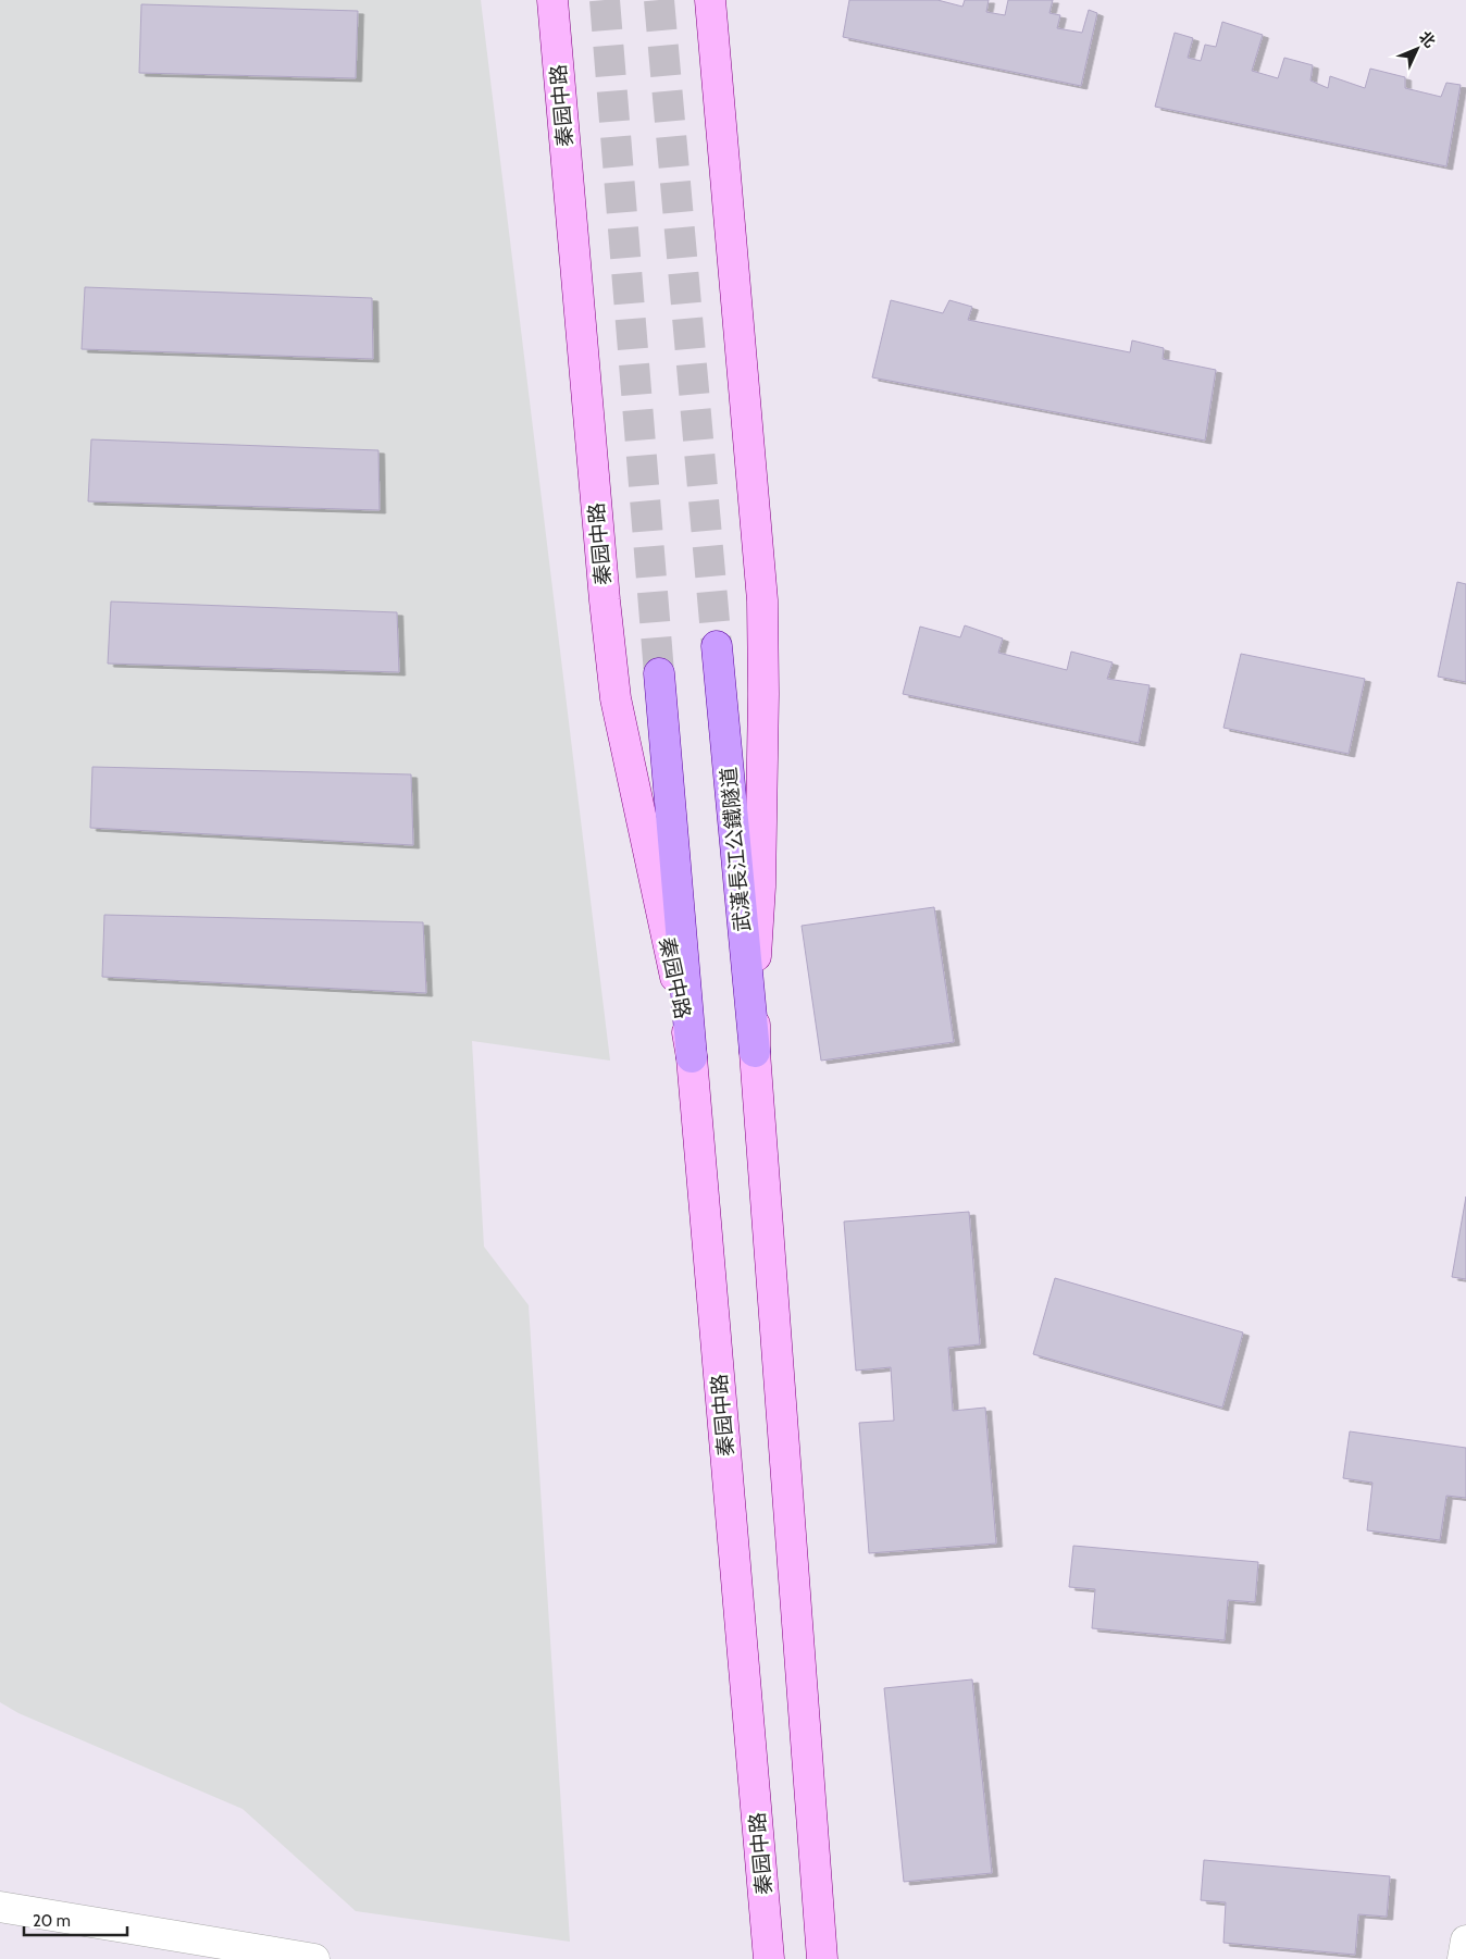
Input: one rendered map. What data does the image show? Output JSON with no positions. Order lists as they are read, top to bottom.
{
  "streets": {
    "main road": ["秦园中路", "武漢長江公鐵隧道"]
  },
  "scale_bar": "20 m",
  "north": "top right"
}
